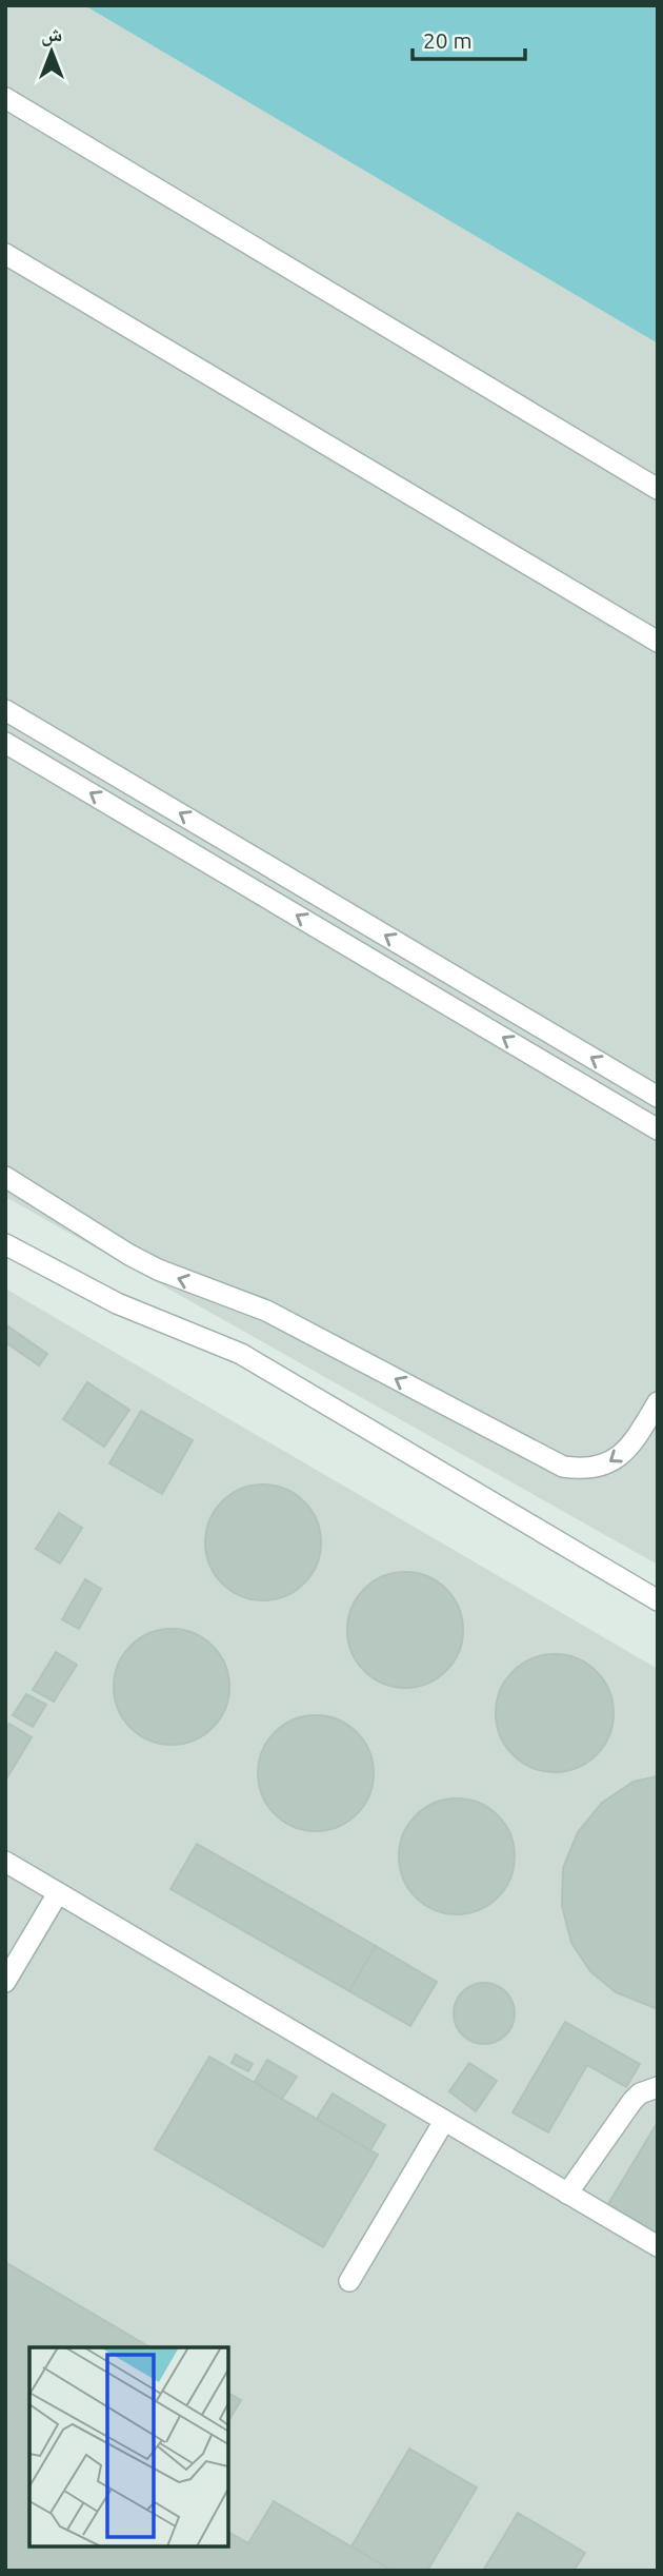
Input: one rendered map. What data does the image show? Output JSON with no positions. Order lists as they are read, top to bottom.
{
  "scale_bar": "20 m",
  "north": "top"
}
